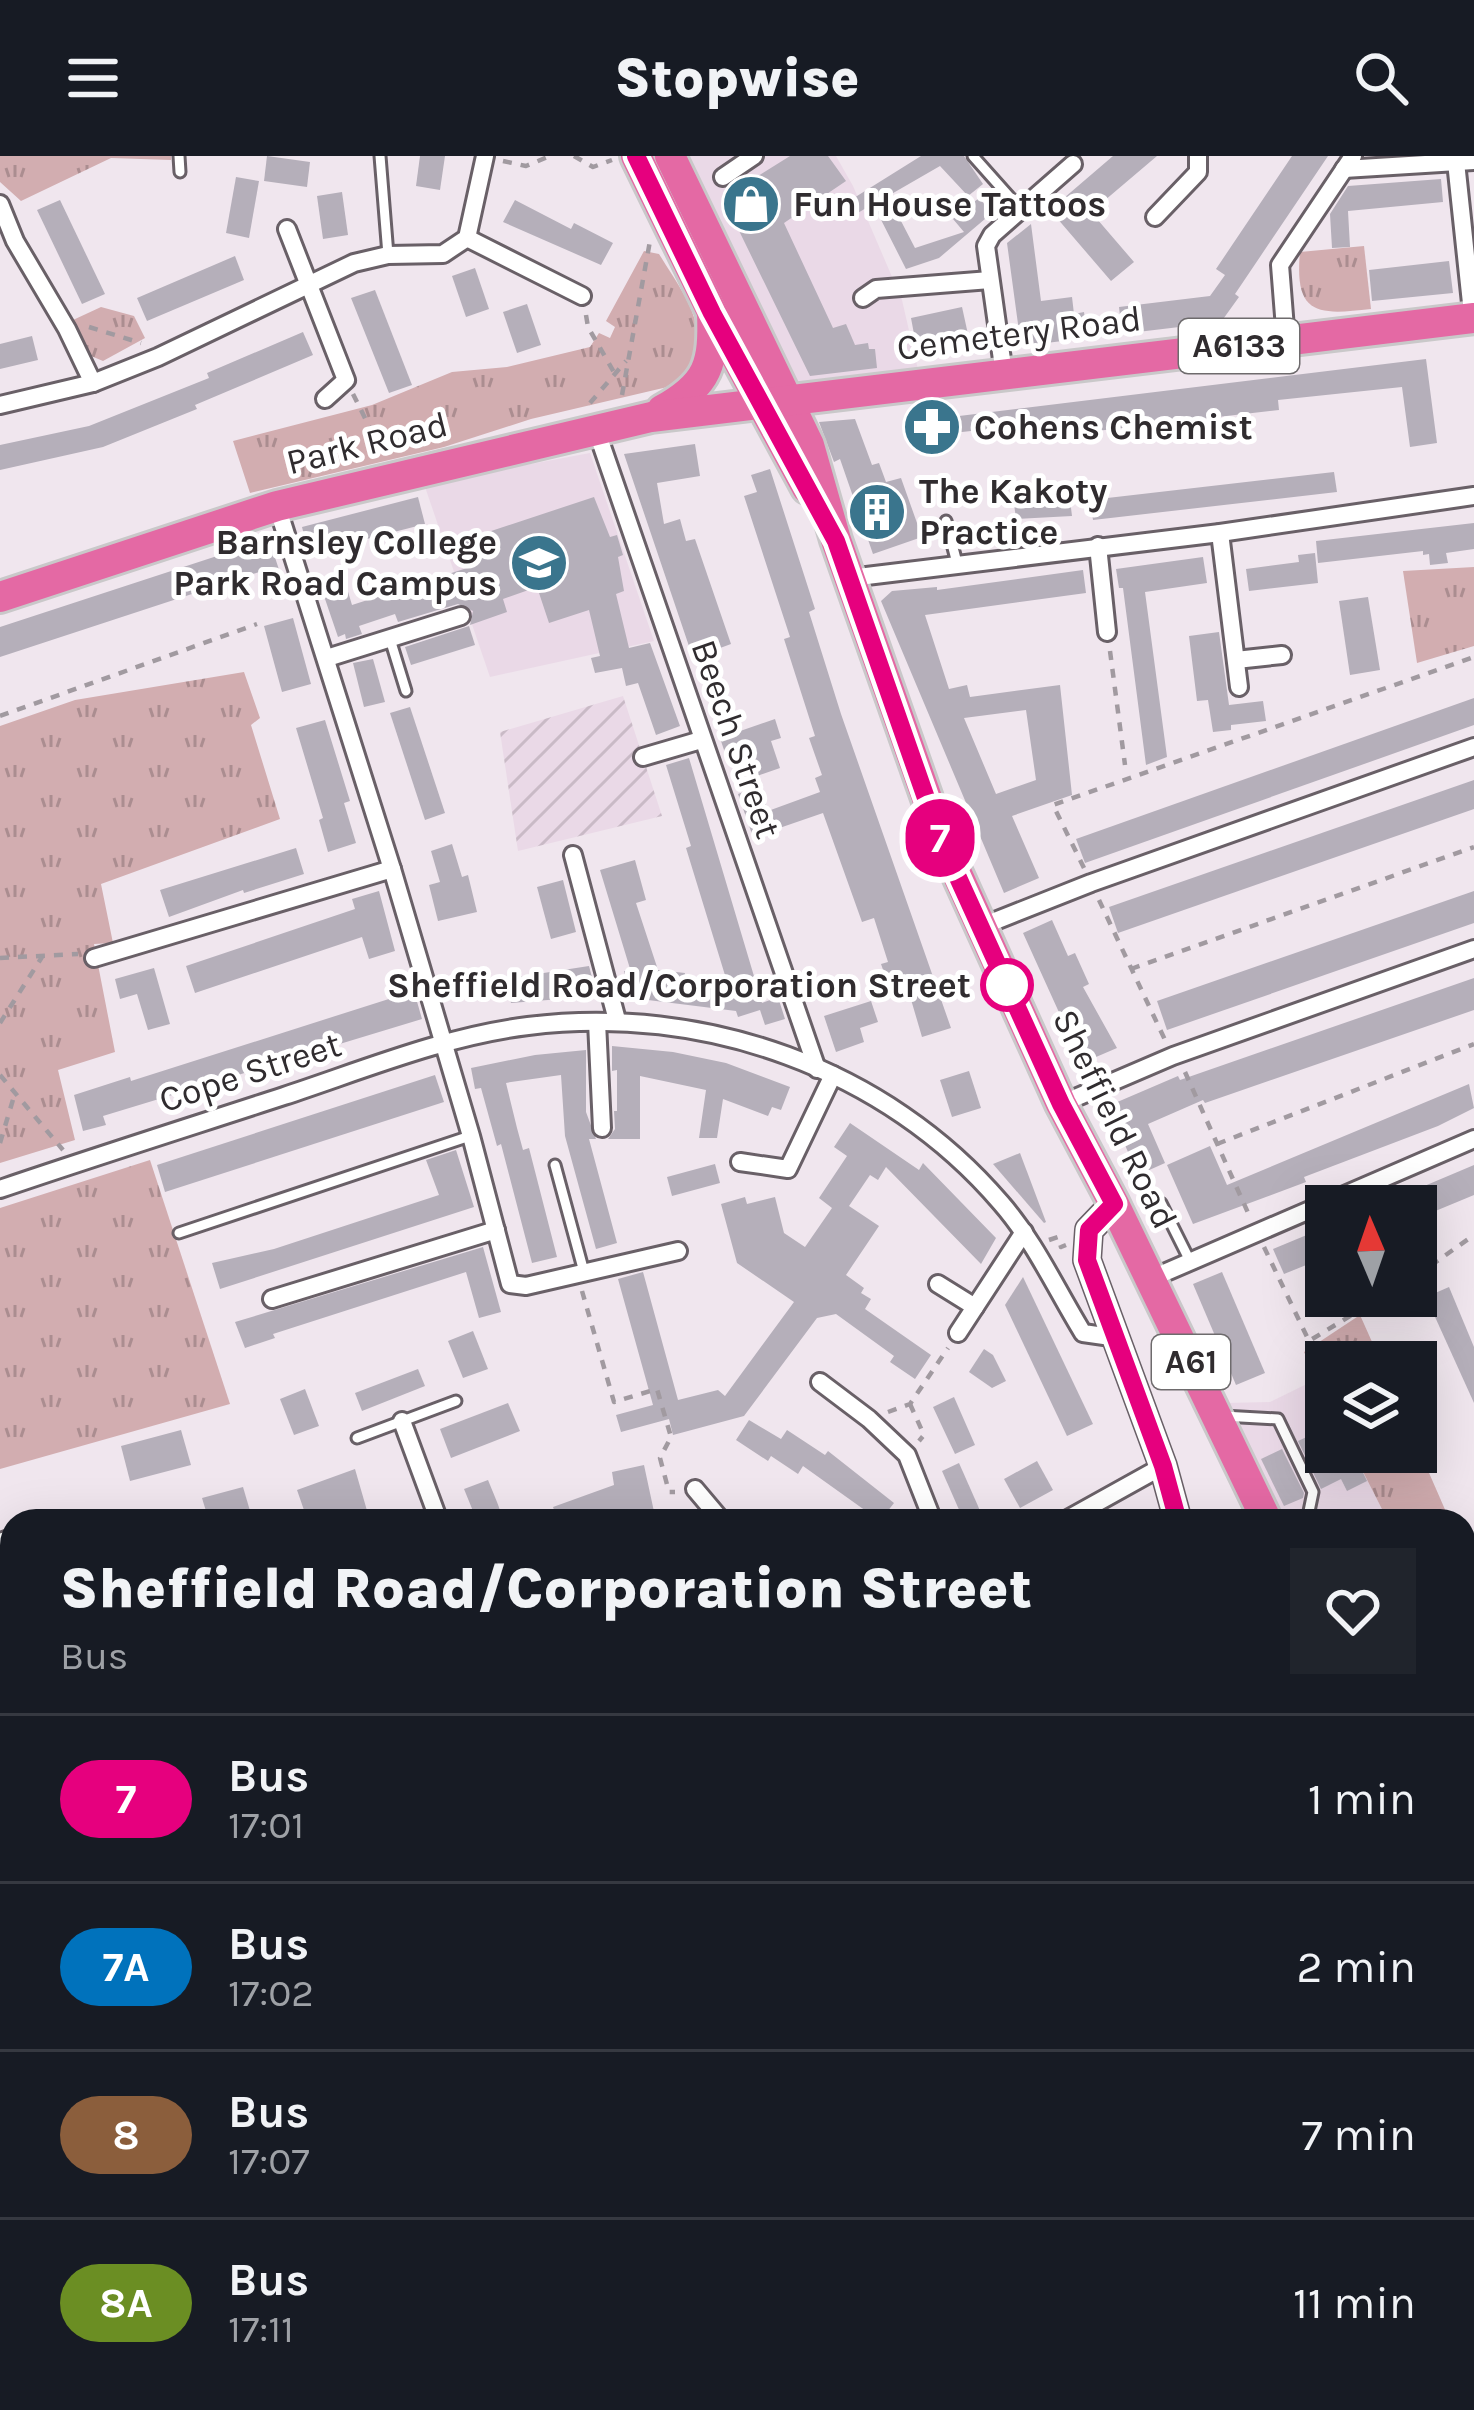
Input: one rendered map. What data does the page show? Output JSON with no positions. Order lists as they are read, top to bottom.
{
  "streets": {
    "highway": [
      "Cemetery Road",
      "A6133",
      "Park Road",
      "Sheffield Road",
      "A61"
    ],
    "street": ["Beech Street", "Cope Street"]
  },
  "crossings": [
    ["Cemetery Road", "Park Road"],
    ["Cemetery Road", "Sheffield Road"],
    ["A6133", "Park Road"],
    ["A6133", "Sheffield Road"],
    ["Park Road", "Beech Street"],
    ["Park Road", "Sheffield Road"],
    ["Beech Street", "Cope Street"]
  ],
  "places": {
    "shop": ["Fun House Tattoos"],
    "pharmacy": ["Cohens Chemist"],
    "building": ["The Kakoty Practice"],
    "school or university": ["Barnsley College Park Road Campus"],
    "other": ["Sheffield Road/Corporation Street"]
  },
  "lines": ["bus line 7"],
  "north": "top",
  "page": {
    "header": "Stopwise",
    "on_map": "7",
    "heading": ["Sheffield Road/Corporation Street", "Bus"],
    "list": [
      {
        "mark": "7",
        "name": "Bus",
        "note": "17:01",
        "value": "1 min"
      },
      {
        "mark": "7A",
        "name": "Bus",
        "note": "17:02",
        "value": "2 min"
      },
      {
        "mark": "8",
        "name": "Bus",
        "note": "17:07",
        "value": "7 min"
      },
      {
        "mark": "8A",
        "name": "Bus",
        "note": "17:11",
        "value": "11 min"
      }
    ]
  }
}
